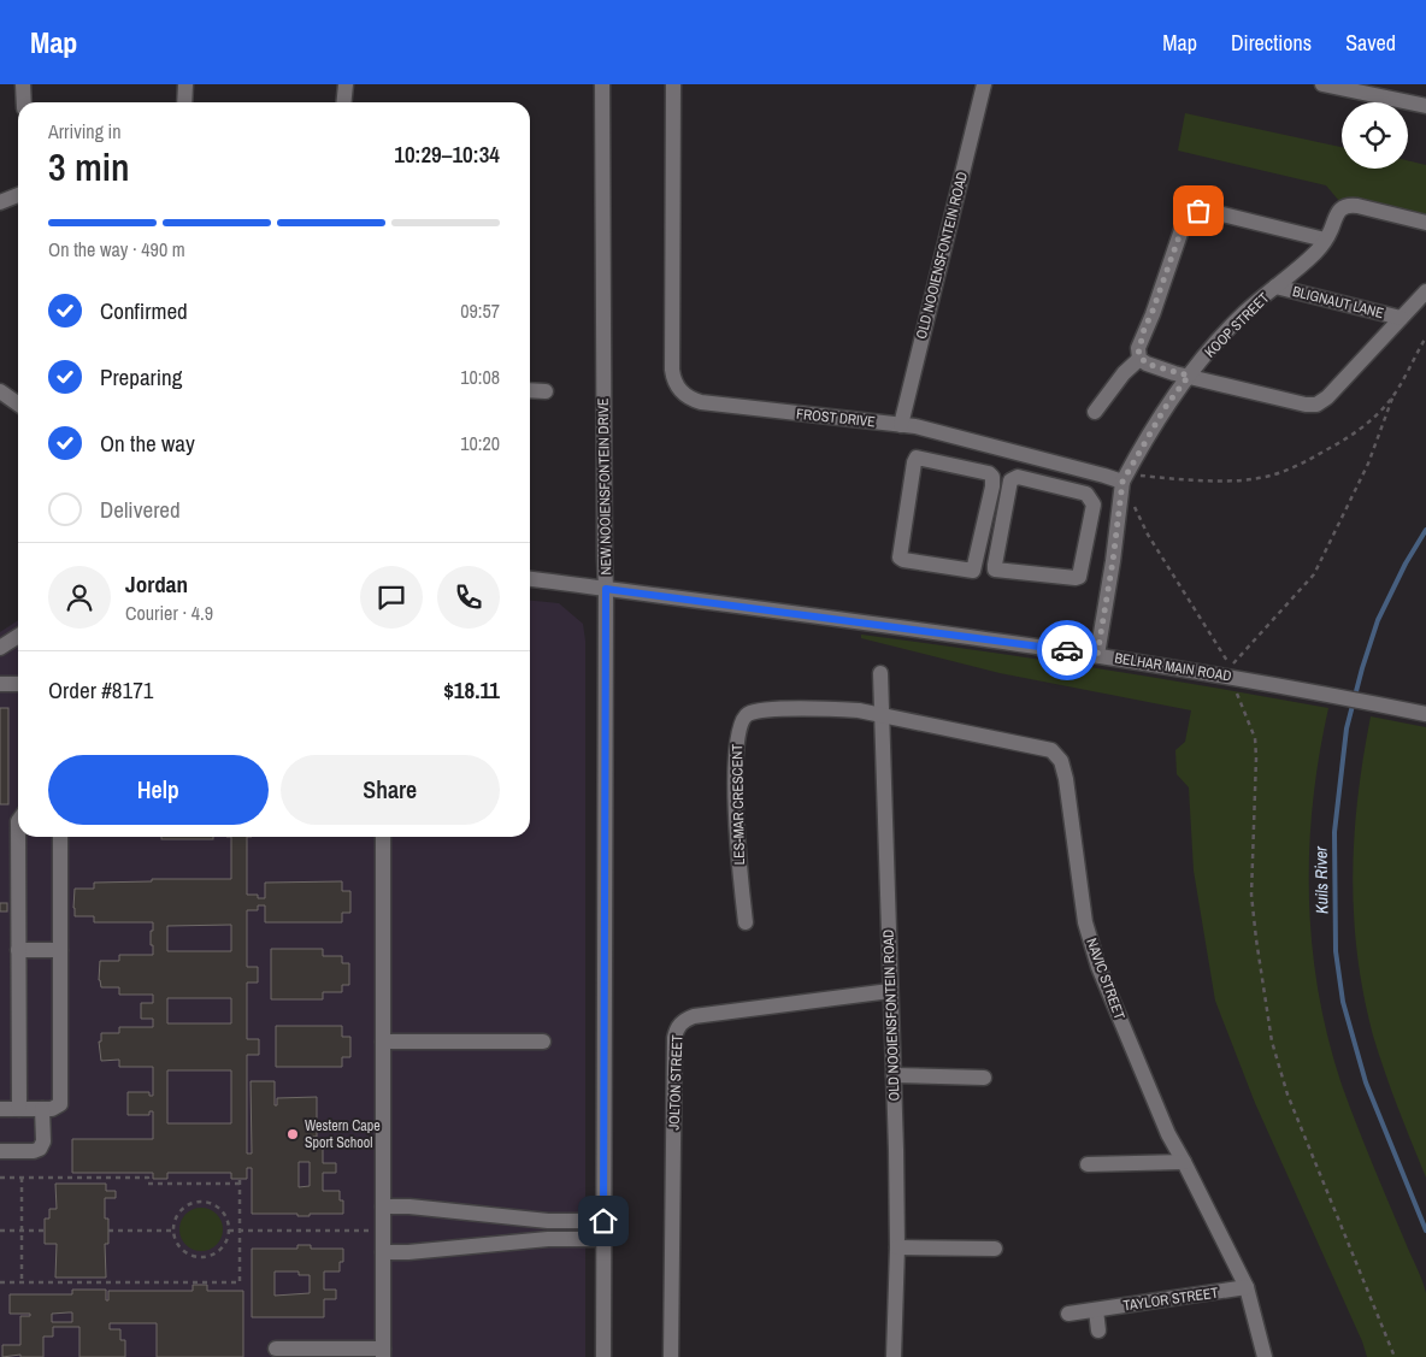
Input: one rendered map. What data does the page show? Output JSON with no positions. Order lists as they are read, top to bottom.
{
  "streets": {
    "street": [
      "OLD NOOIENSFONTEIN ROAD",
      "BLIGNAUT LANE",
      "KOOP STREET",
      "FROST DRIVE",
      "NEW NOOIENSFONTEIN DRIVE",
      "BELHAR MAIN ROAD",
      "LES-MAR CRESCENT",
      "NAVIC STREET",
      "JOLTON STREET",
      "TAYLOR STREET"
    ]
  },
  "crossings": [
    ["OLD NOOIENSFONTEIN ROAD", "FROST DRIVE"],
    ["OLD NOOIENSFONTEIN ROAD", "LES-MAR CRESCENT"],
    ["OLD NOOIENSFONTEIN ROAD", "NAVIC STREET"],
    ["OLD NOOIENSFONTEIN ROAD", "JOLTON STREET"],
    ["BLIGNAUT LANE", "KOOP STREET"],
    ["KOOP STREET", "FROST DRIVE"],
    ["NEW NOOIENSFONTEIN DRIVE", "BELHAR MAIN ROAD"],
    ["LES-MAR CRESCENT", "NAVIC STREET"],
    ["NAVIC STREET", "TAYLOR STREET"]
  ],
  "water": ["Kuils River"],
  "places": ["Western Cape Sport School"],
  "page": {
    "header": "Map",
    "nav": ["Map", "Directions", "Saved"],
    "heading": ["3 min", "Arriving in", "10:29–10:34"],
    "panel": [
      "Jordan",
      "Courier · 4.9",
      "Order #8171",
      "$18.11"
    ],
    "bar": "On the way · 490 m",
    "list": [
      ["Confirmed", "09:57"],
      ["Preparing", "10:08"],
      ["On the way", "10:20"],
      "Delivered"
    ],
    "buttons": ["Help", "Share"]
  }
}
